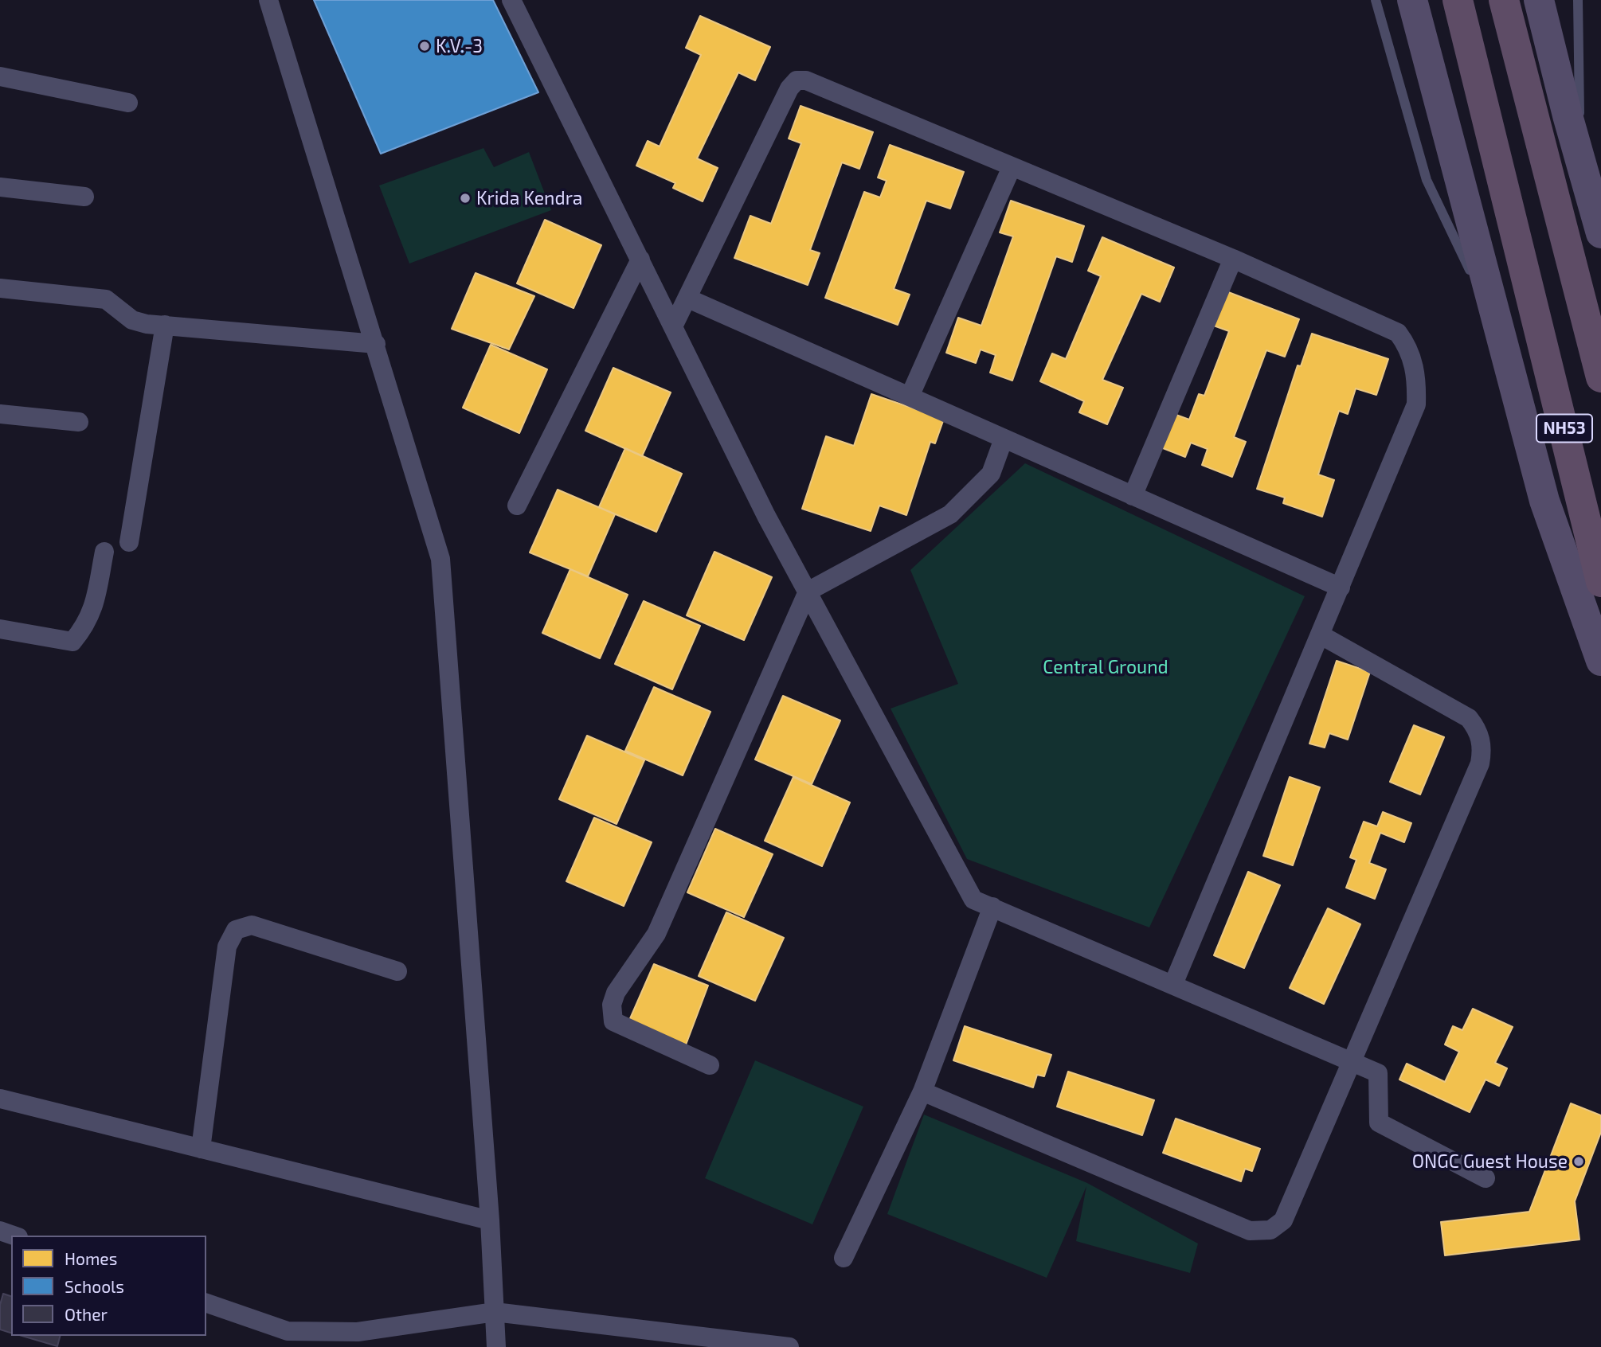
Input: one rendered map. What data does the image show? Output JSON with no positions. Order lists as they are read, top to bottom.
{
  "streets": {
    "highway": ["NH53"]
  },
  "parks": ["Central Ground"],
  "places": ["K.V.-3", "Krida Kendra", "ONGC Guest House"],
  "legend": ["Homes", "Schools", "Other"]
}
